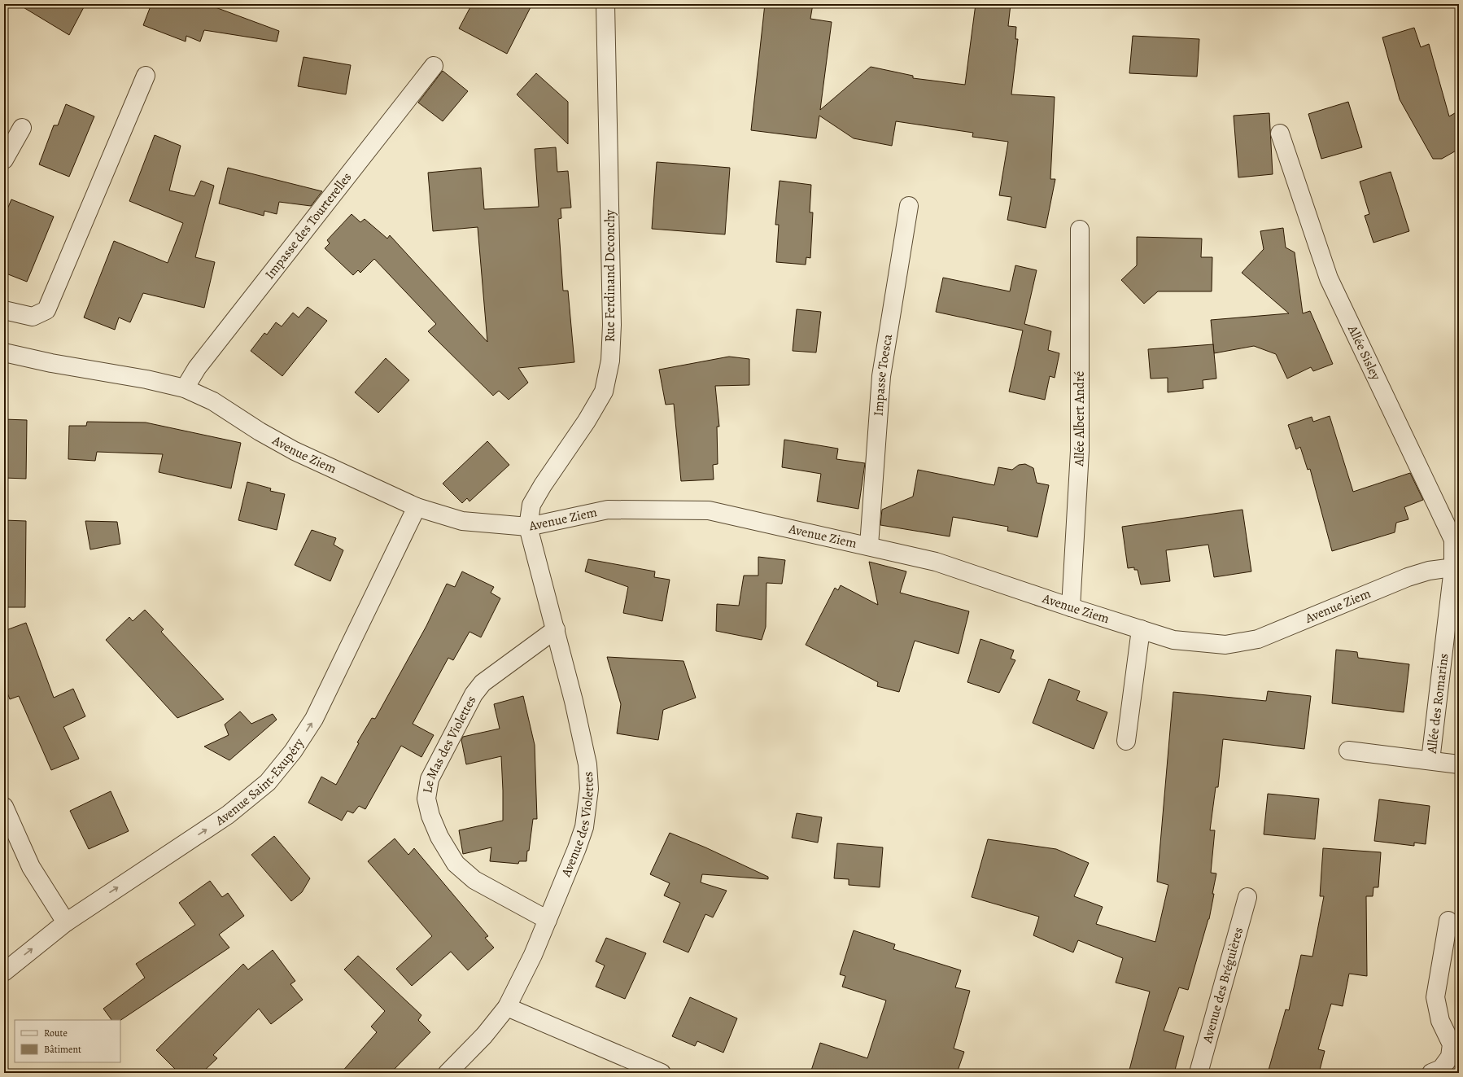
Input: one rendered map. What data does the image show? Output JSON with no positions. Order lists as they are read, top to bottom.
{
  "streets": {
    "street": [
      "Impasse des Tourterelles",
      "Rue Ferdinand Deconchy",
      "Allée Sisley",
      "Impasse Toesca",
      "Allée Albert André",
      "Avenue Ziem",
      "Allée des Romarins",
      "Le Mas des Violettes",
      "Avenue Saint-Exupéry",
      "Avenue des Violettes",
      "Avenue des Bréguières"
    ]
  },
  "crossings": [
    ["Impasse des Tourterelles", "Avenue Ziem"],
    ["Rue Ferdinand Deconchy", "Avenue Ziem"],
    ["Rue Ferdinand Deconchy", "Avenue des Violettes"],
    ["Allée Sisley", "Avenue Ziem"],
    ["Allée Sisley", "Allée des Romarins"],
    ["Impasse Toesca", "Avenue Ziem"],
    ["Allée Albert André", "Avenue Ziem"],
    ["Avenue Ziem", "Allée des Romarins"],
    ["Avenue Ziem", "Avenue Saint-Exupéry"],
    ["Avenue Ziem", "Avenue des Violettes"],
    ["Le Mas des Violettes", "Avenue des Violettes"]
  ],
  "one_way": ["Avenue Saint-Exupéry"],
  "legend": ["Route", "Bâtiment"]
}
